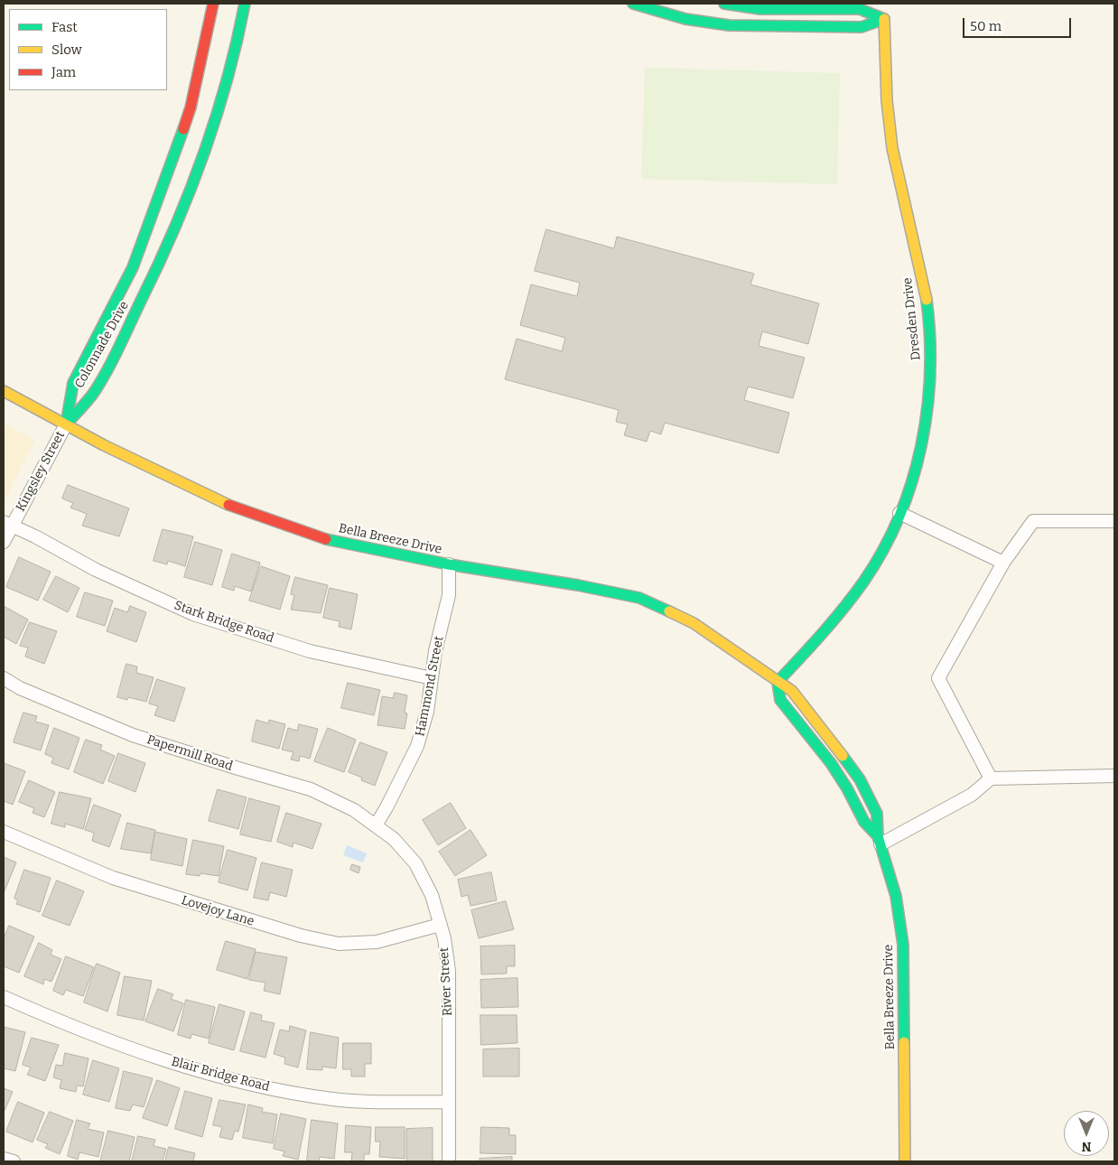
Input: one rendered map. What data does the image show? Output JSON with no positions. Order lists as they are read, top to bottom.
{
  "streets": {
    "street": [
      "Dresden Drive",
      "Colonnade Drive",
      "Kingsley Street",
      "Bella Breeze Drive",
      "Stark Bridge Road",
      "Hammond Street",
      "Papermill Road",
      "Lovejoy Lane",
      "River Street",
      "Blair Bridge Road"
    ]
  },
  "crossings": [
    ["Dresden Drive", "Bella Breeze Drive"],
    ["Colonnade Drive", "Kingsley Street"],
    ["Colonnade Drive", "Bella Breeze Drive"],
    ["Kingsley Street", "Bella Breeze Drive"],
    ["Kingsley Street", "Stark Bridge Road"],
    ["Bella Breeze Drive", "Hammond Street"],
    ["Stark Bridge Road", "Hammond Street"],
    ["Hammond Street", "Papermill Road"],
    ["Hammond Street", "River Street"],
    ["Papermill Road", "River Street"],
    ["Lovejoy Lane", "River Street"],
    ["River Street", "Blair Bridge Road"]
  ],
  "legend": ["Fast", "Slow", "Jam"],
  "scale_bar": "50 m",
  "north": "bottom"
}
